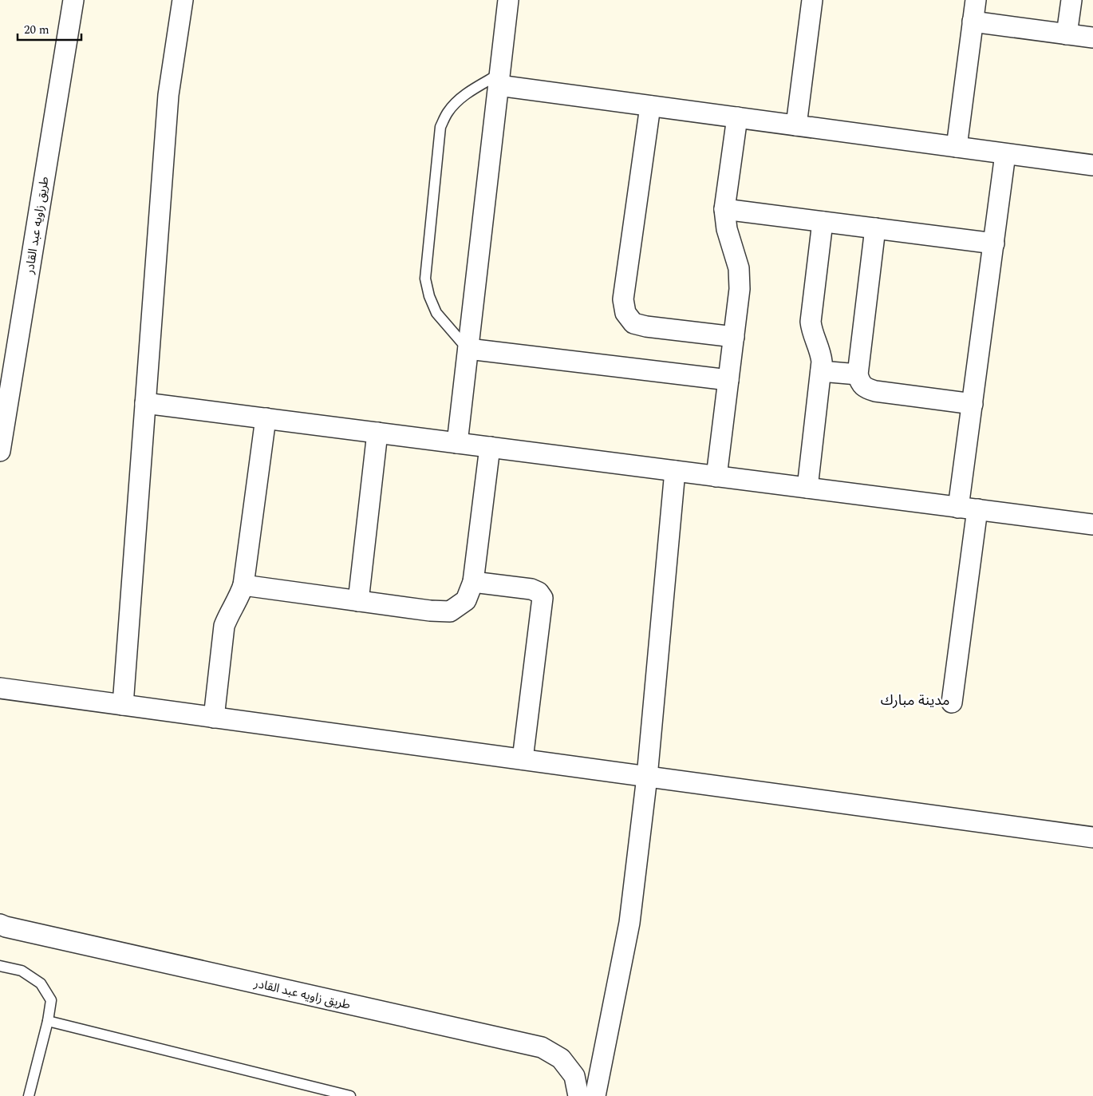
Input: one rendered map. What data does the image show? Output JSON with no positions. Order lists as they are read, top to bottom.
{
  "streets": {
    "street": ["طريق زاويه عبد القادر"]
  },
  "districts": ["مدينة مبارك"],
  "scale_bar": "20 m"
}
